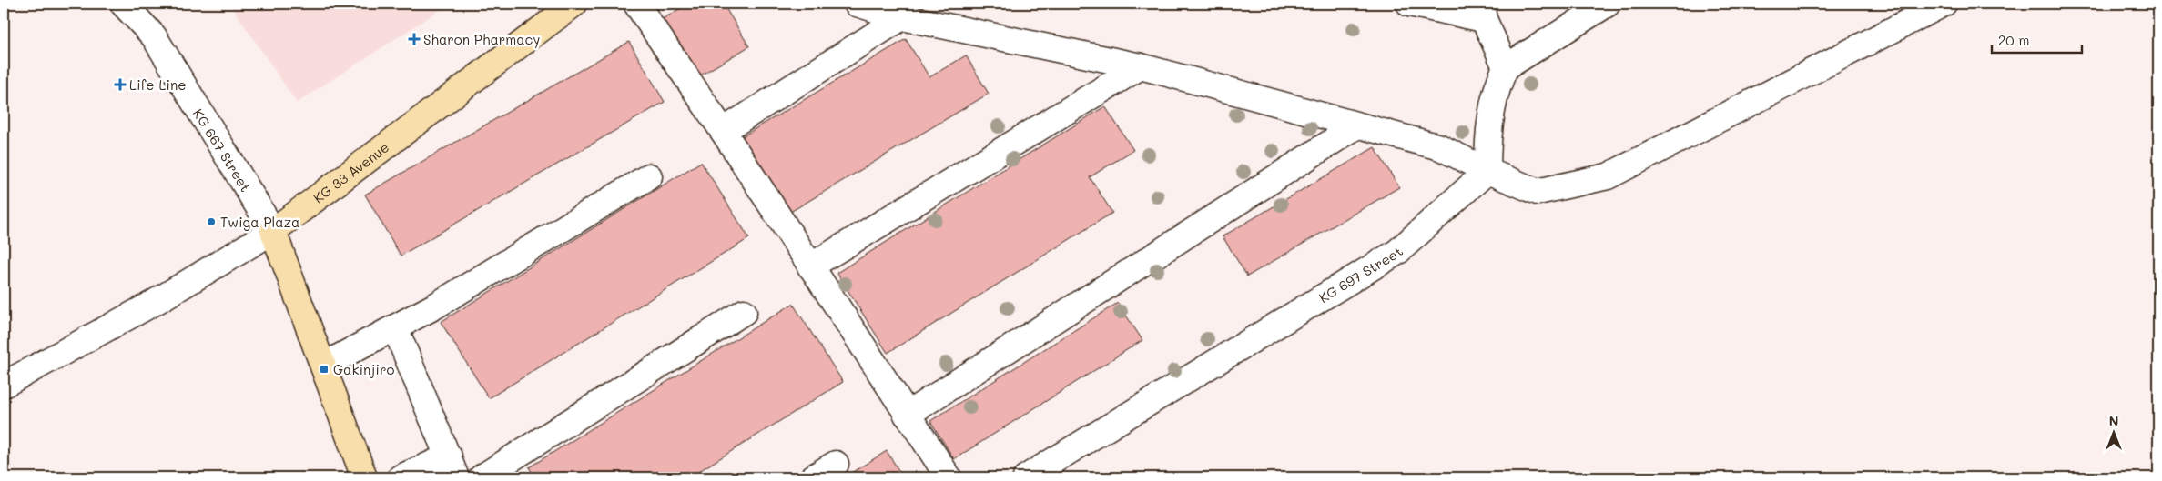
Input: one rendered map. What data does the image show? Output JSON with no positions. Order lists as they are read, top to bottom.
{
  "streets": {
    "main road": ["KG 33 Avenue"],
    "street": ["KG 667 Street", "KG 697 Street"]
  },
  "crossings": [
    ["KG 667 Street", "KG 33 Avenue"]
  ],
  "places": {
    "health": ["Sharon Pharmacy", "Life Line"],
    "other": ["Twiga Plaza"],
    "transit": ["Gakinjiro"]
  },
  "scale_bar": "20 m",
  "north": "top"
}
